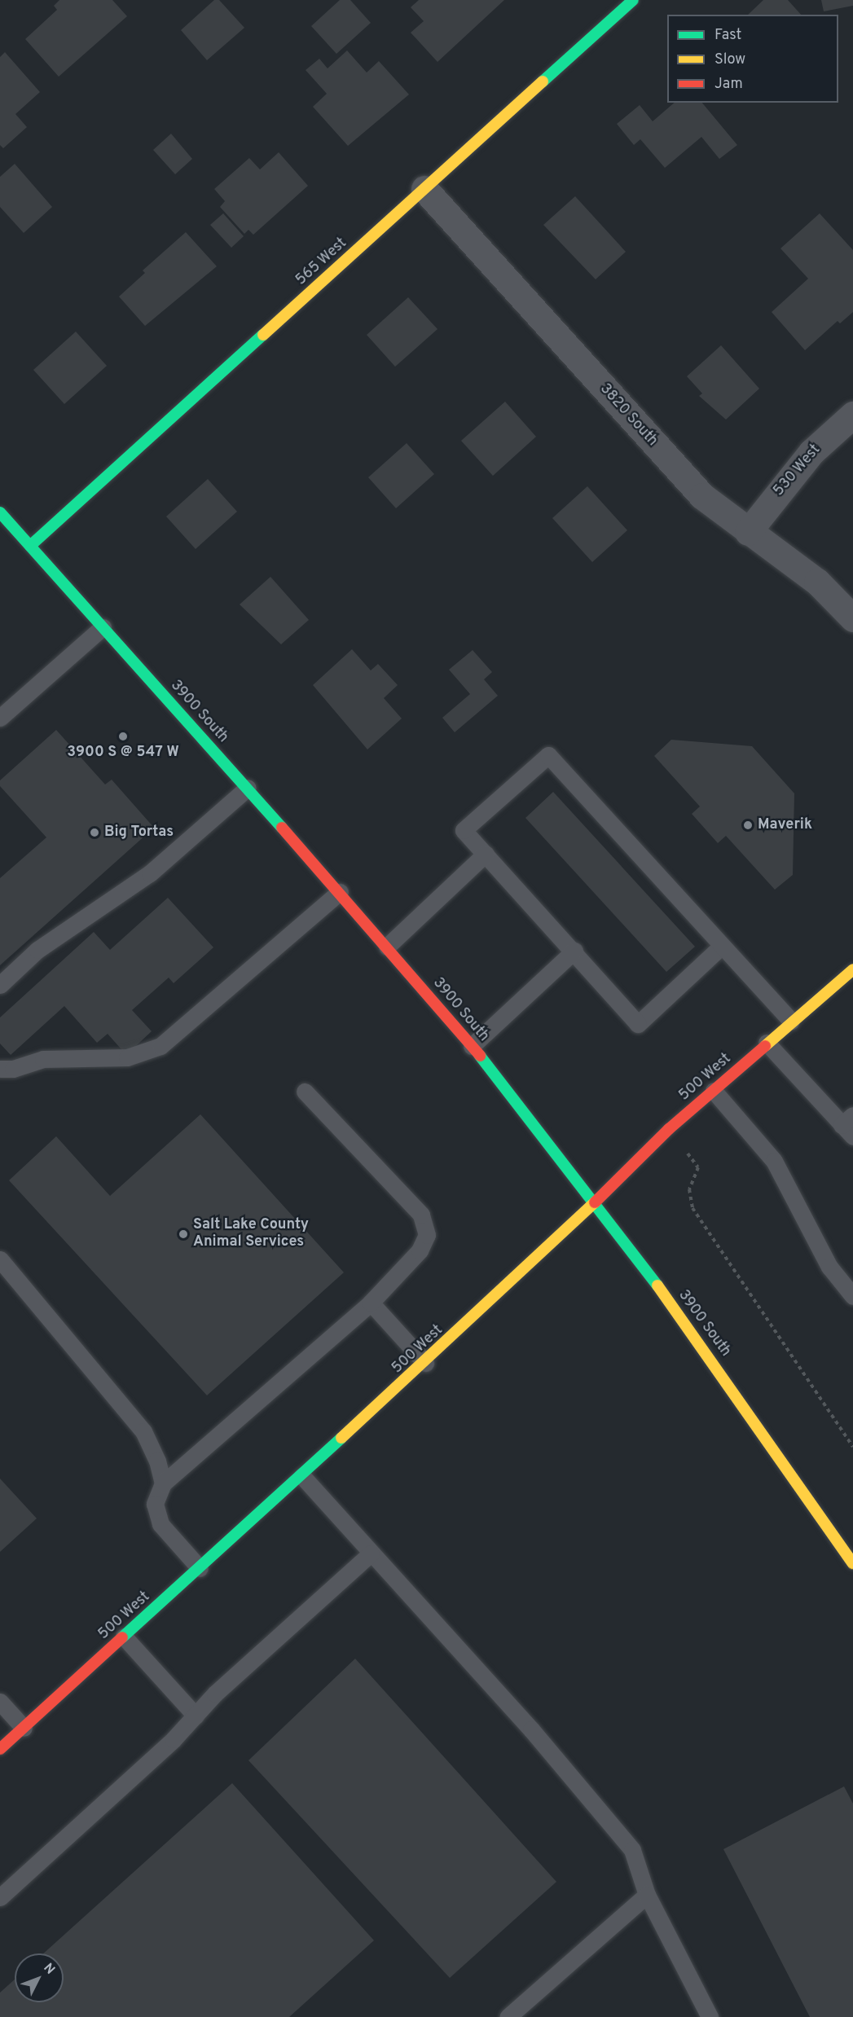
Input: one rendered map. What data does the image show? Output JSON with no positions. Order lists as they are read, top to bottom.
{
  "streets": {
    "main road": ["565 West", "3900 South", "500 West"],
    "street": ["3820 South", "530 West"]
  },
  "crossings": [
    ["565 West", "3820 South"],
    ["565 West", "3900 South"],
    ["3820 South", "530 West"],
    ["3900 South", "500 West"]
  ],
  "places": [
    "3900 S @ 547 W",
    "Maverik",
    "Big Tortas",
    "Salt Lake County Animal Services"
  ],
  "legend": ["Fast", "Slow", "Jam"],
  "north": "top right"
}
